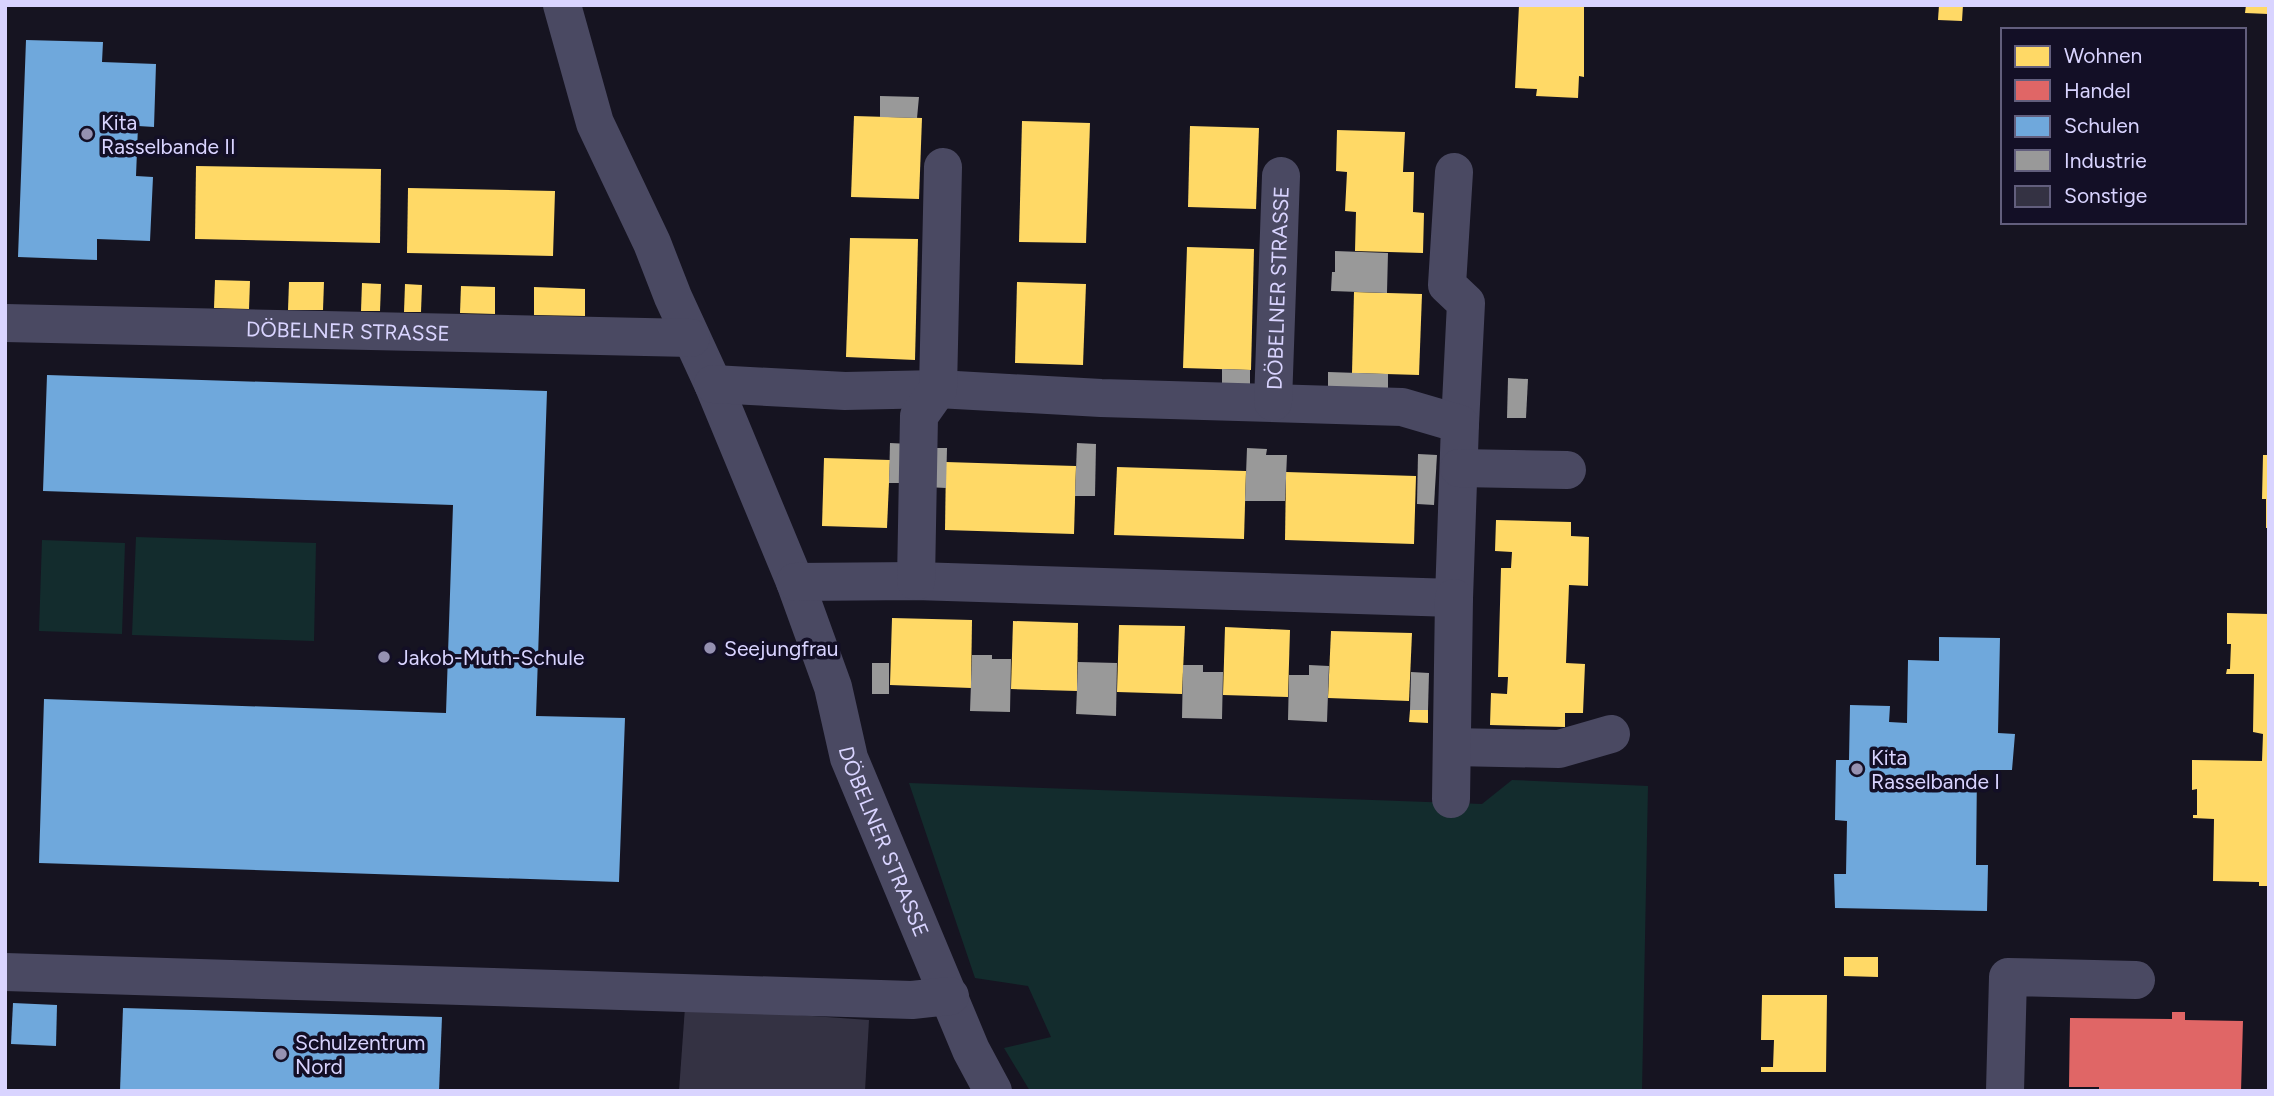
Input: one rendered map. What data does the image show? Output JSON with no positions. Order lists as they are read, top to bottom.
{
  "streets": {
    "street": ["DÖBELNER STRASSE"]
  },
  "places": [
    "Kita Rasselbande II",
    "Seejungfrau",
    "Jakob-Muth-Schule",
    "Kita Rasselbande I",
    "Schulzentrum Nord"
  ],
  "legend": [
    "Wohnen",
    "Handel",
    "Schulen",
    "Industrie",
    "Sonstige"
  ]
}
